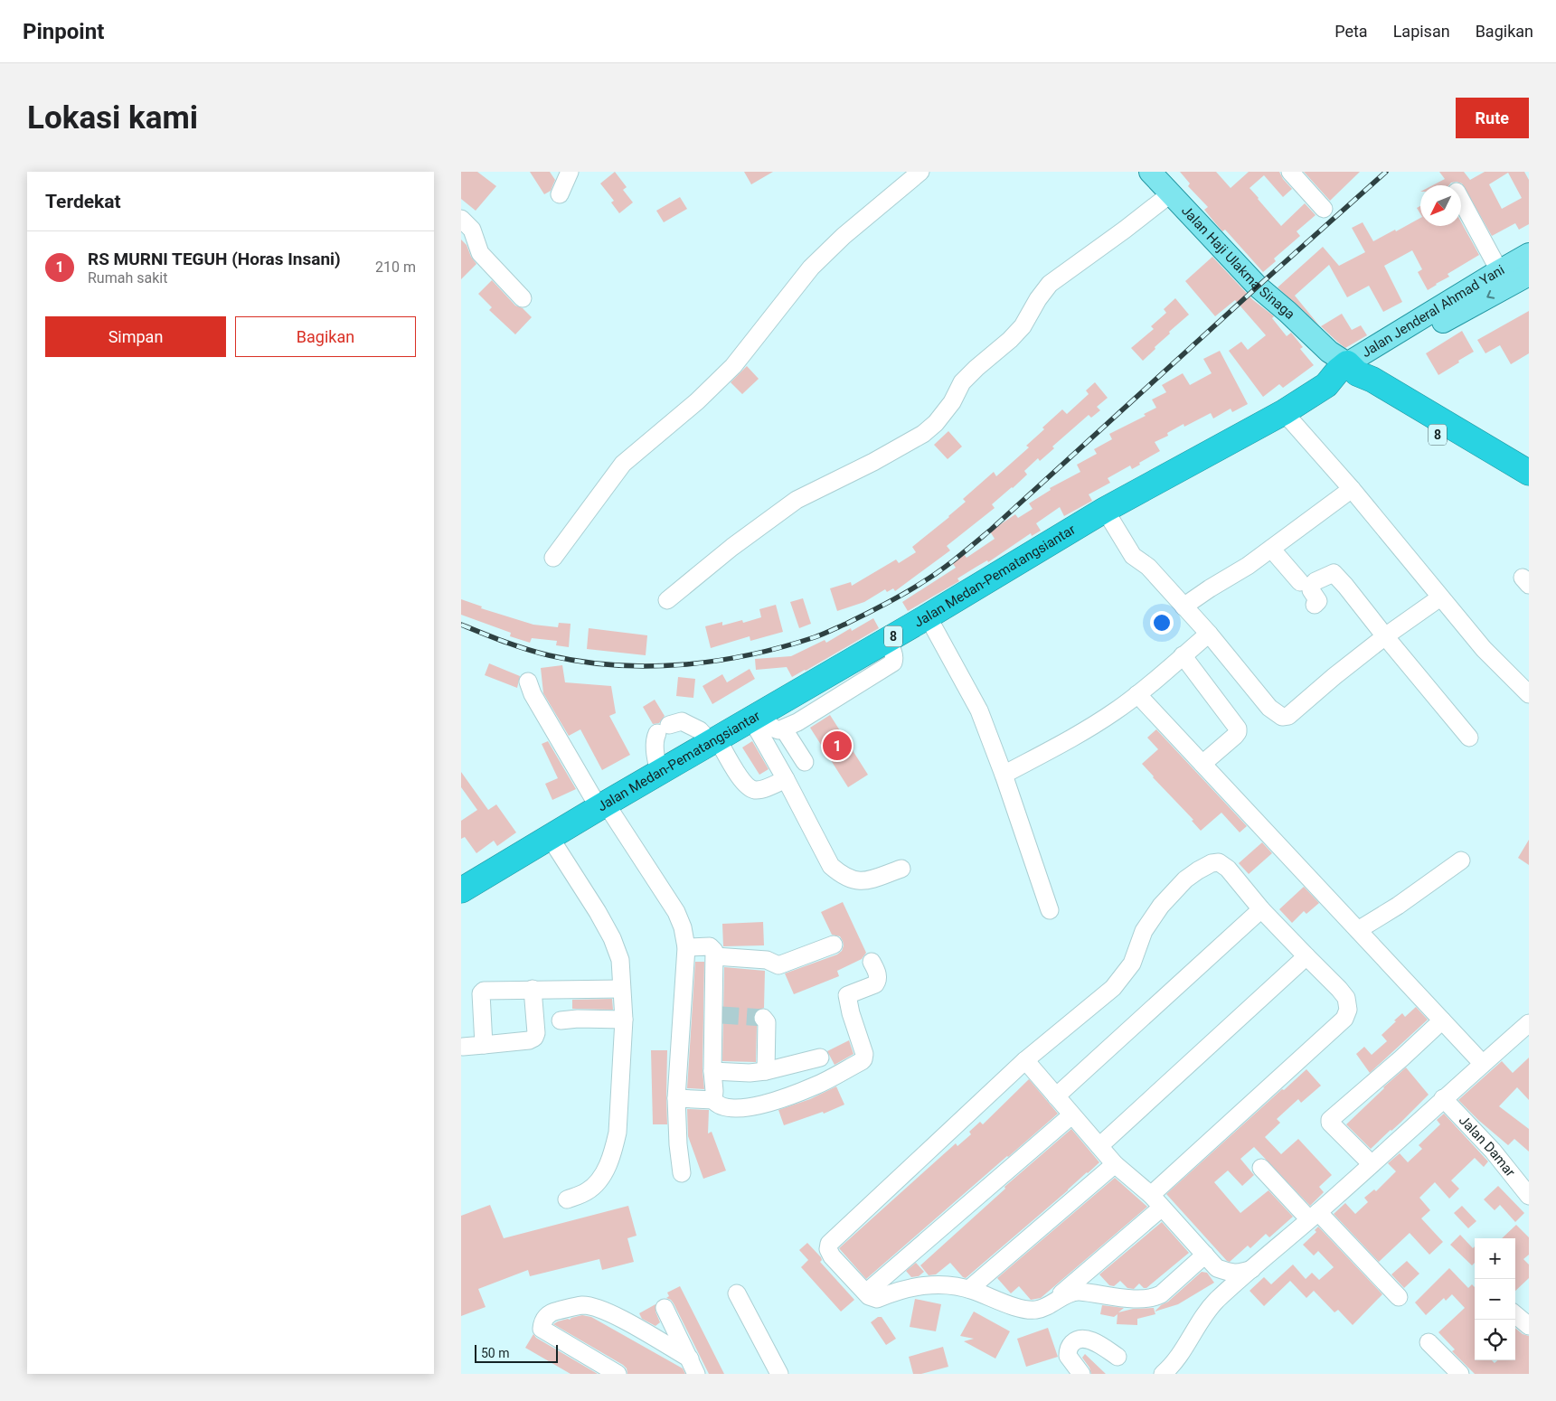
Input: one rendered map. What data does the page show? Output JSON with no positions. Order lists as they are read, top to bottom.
{
  "streets": {
    "highway": ["8", "Jalan Medan-Pematangsiantar"],
    "main road": ["Jalan Haji Ulakma Sinaga", "Jalan Jenderal Ahmad Yani"],
    "street": ["Jalan Damar"]
  },
  "crossings": [
    ["Jalan Haji Ulakma Sinaga", "Jalan Jenderal Ahmad Yani"],
    ["Jalan Haji Ulakma Sinaga", "8"],
    ["Jalan Haji Ulakma Sinaga", "Jalan Medan-Pematangsiantar"],
    ["Jalan Jenderal Ahmad Yani", "8"],
    ["Jalan Jenderal Ahmad Yani", "Jalan Medan-Pematangsiantar"],
    ["8", "Jalan Medan-Pematangsiantar"]
  ],
  "scale_bar": "50 m",
  "north": "bottom left",
  "page": {
    "header": "Pinpoint",
    "nav": ["Peta", "Lapisan", "Bagikan"],
    "buttons": [
      "Rute",
      ["Simpan", "Bagikan"]
    ],
    "title": "Lokasi kami",
    "heading": "Terdekat",
    "list": [
      {
        "mark": "1",
        "name": "RS MURNI TEGUH (Horas Insani)",
        "note": "Rumah sakit",
        "value": "210 m"
      }
    ],
    "pins": "1",
    "map_buttons": ["+", "−"],
    "scale": "50 m"
  }
}
